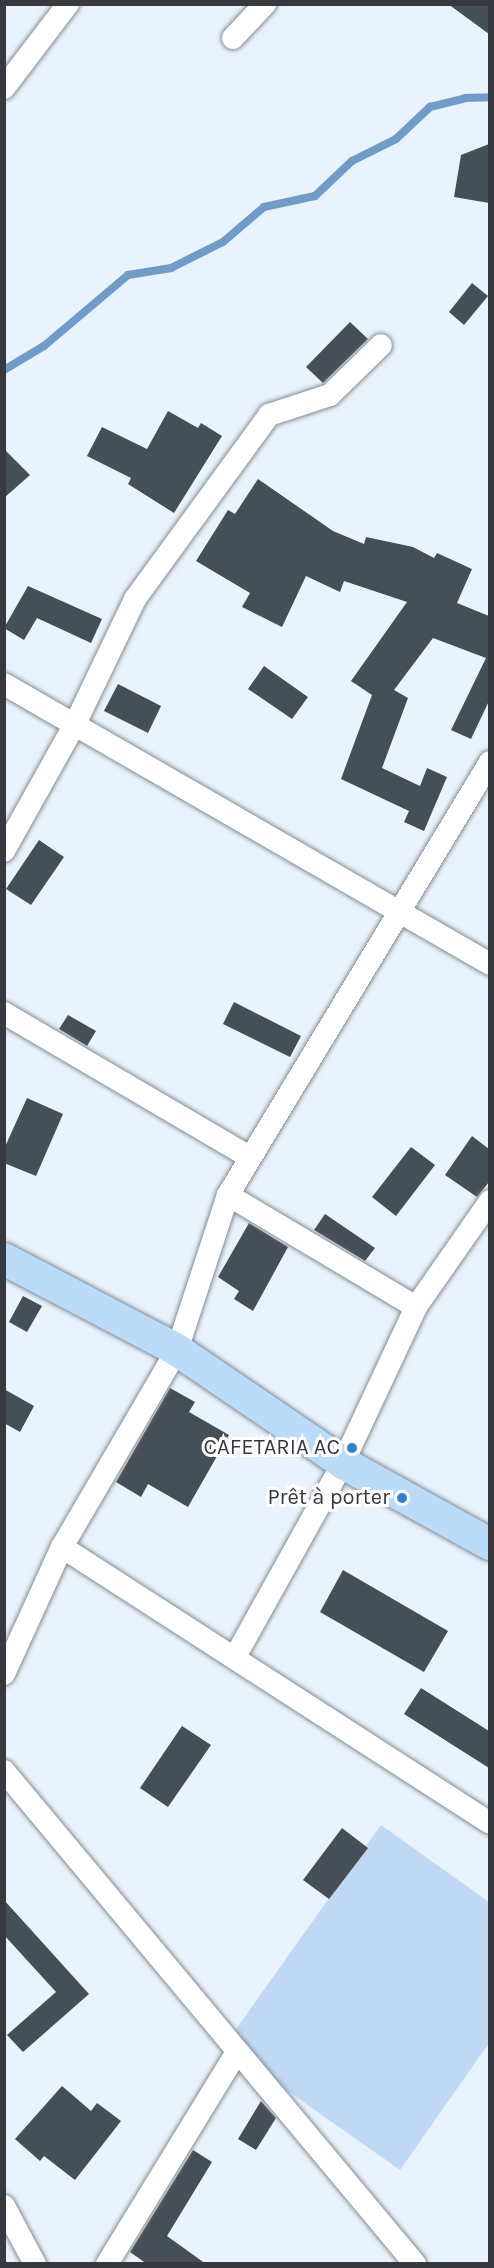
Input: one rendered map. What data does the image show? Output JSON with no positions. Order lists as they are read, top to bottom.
{
  "places": ["CAFETARIA AC", "Prêt à porter"]
}
